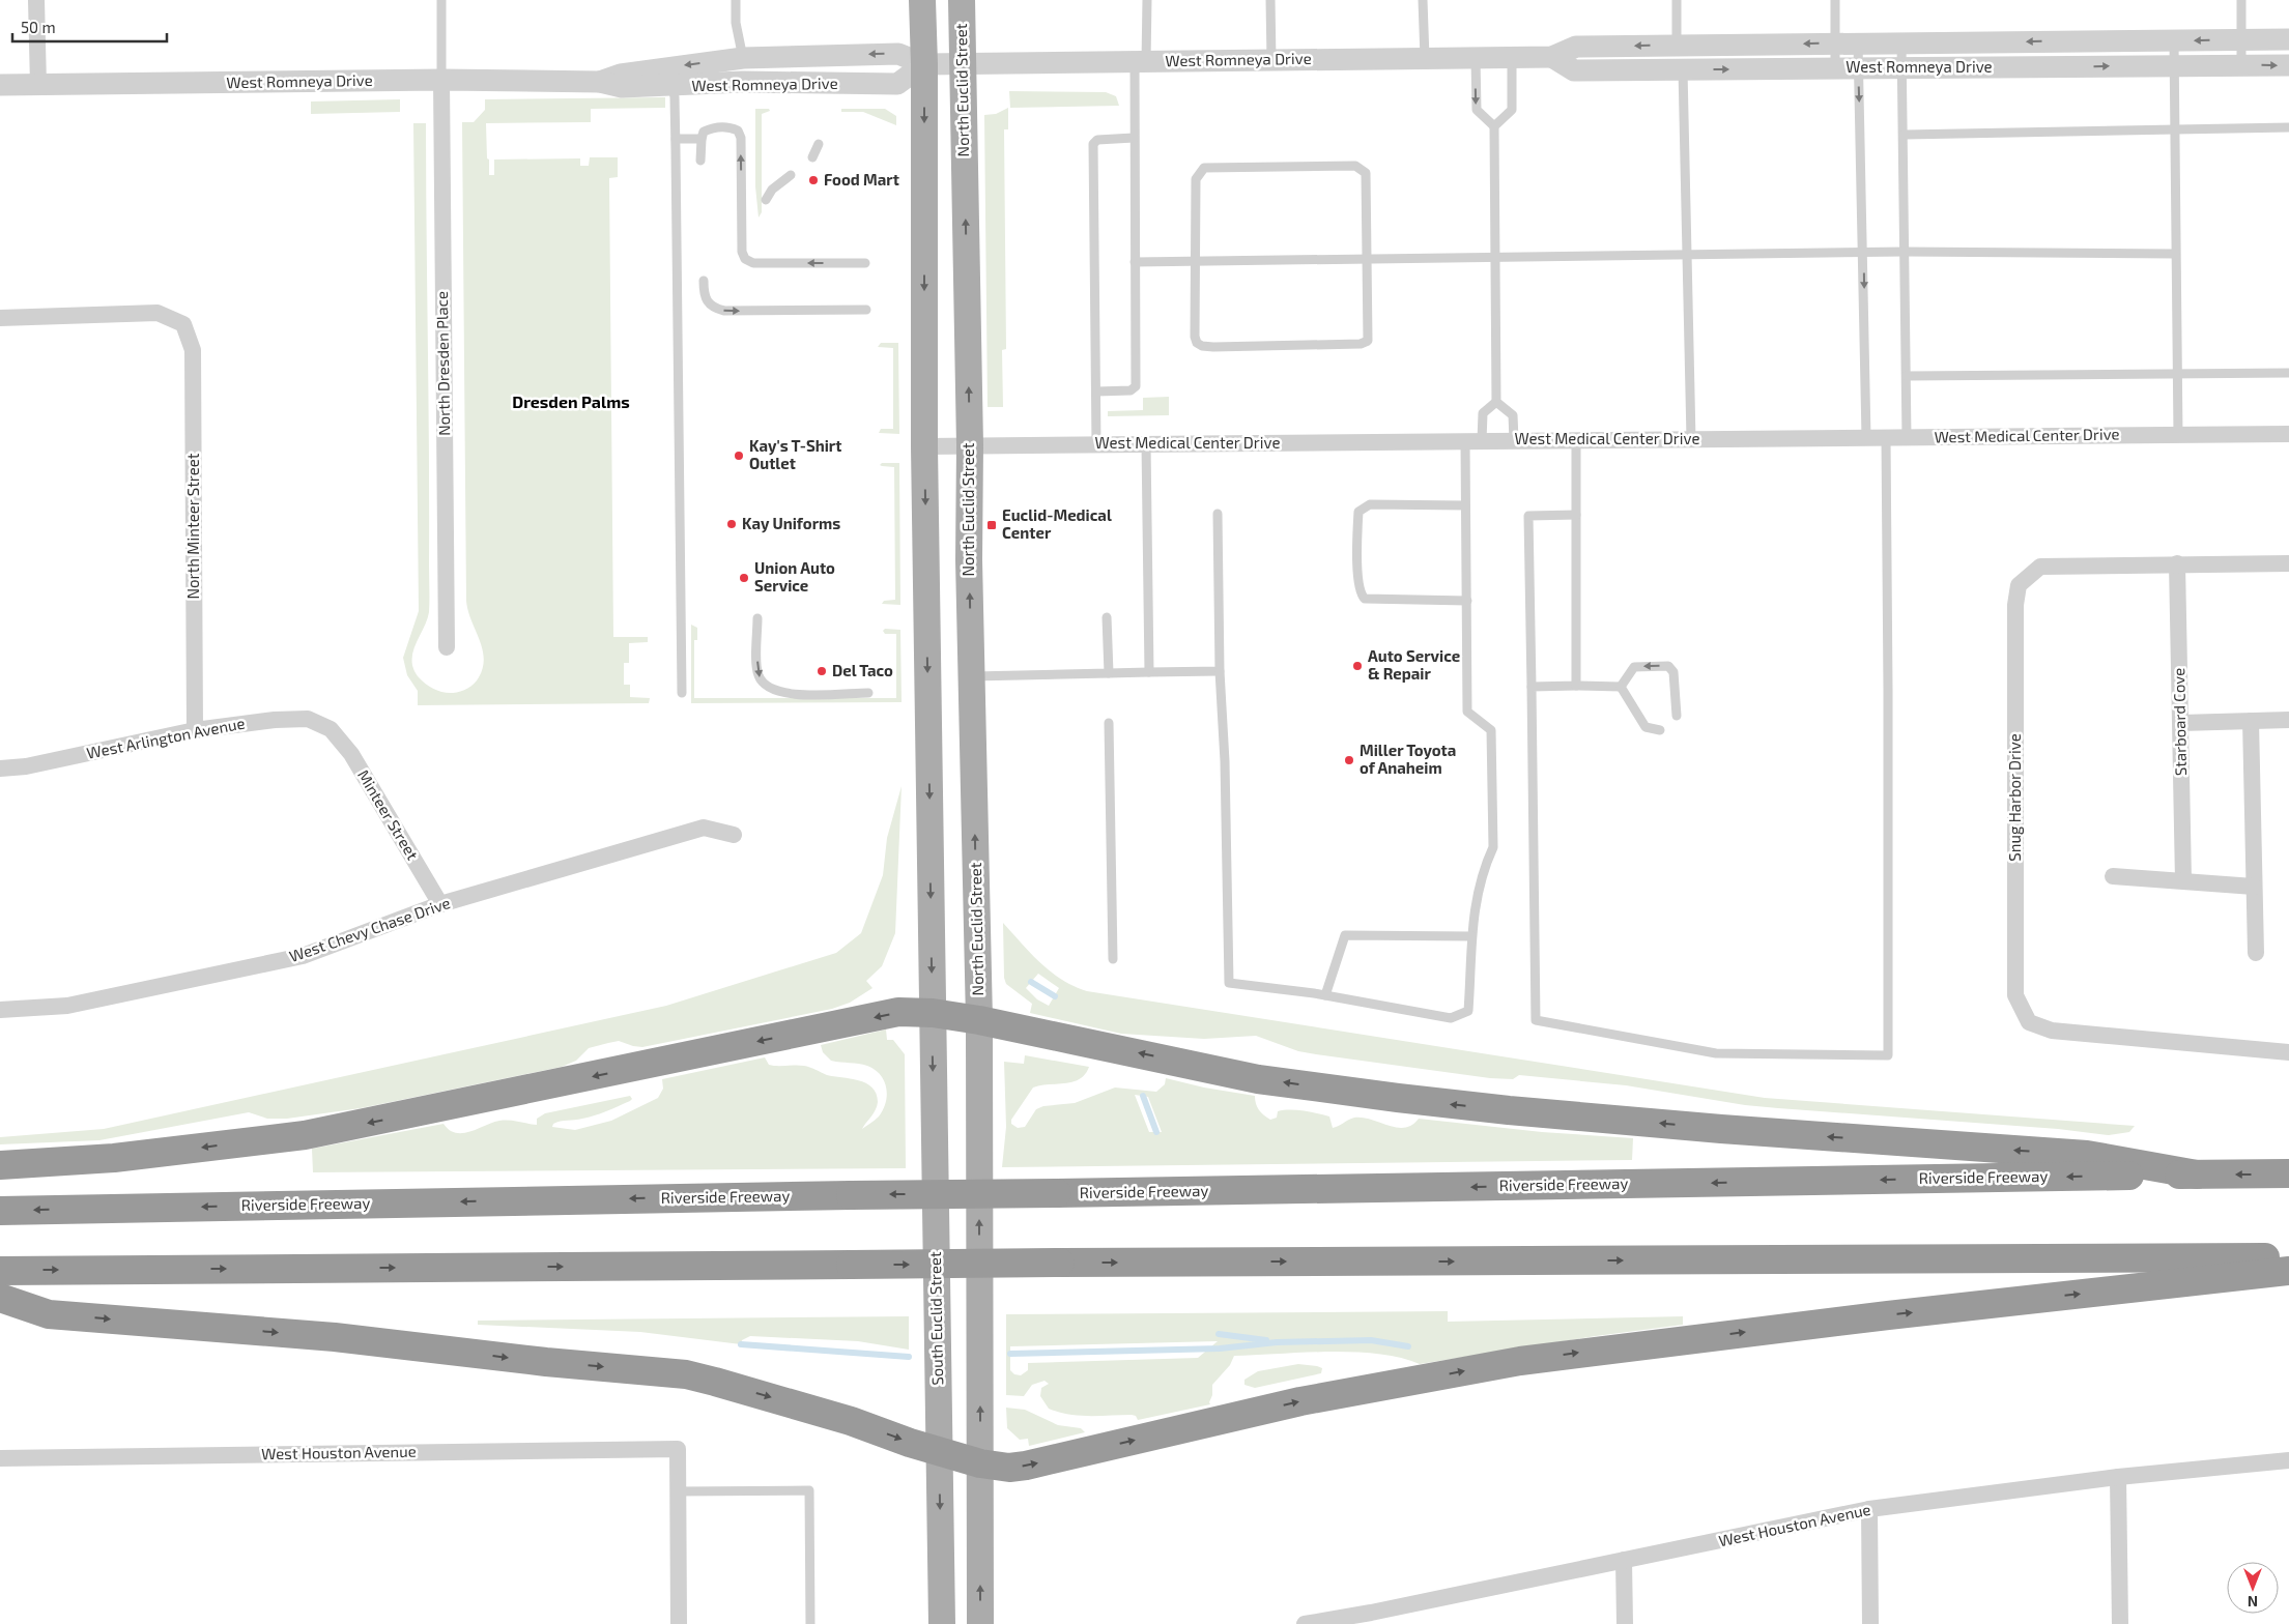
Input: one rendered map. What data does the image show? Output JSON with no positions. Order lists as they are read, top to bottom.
{
  "streets": {
    "highway": ["Riverside Freeway"],
    "main road": ["North Euclid Street", "South Euclid Street"],
    "street": [
      "West Romneya Drive",
      "North Dresden Place",
      "West Medical Center Drive",
      "North Minteer Street",
      "Starboard Cove",
      "West Arlington Avenue",
      "Snug Harbor Drive",
      "Minteer Street",
      "West Chevy Chase Drive",
      "West Houston Avenue"
    ]
  },
  "crossings": [
    ["West Romneya Drive", "North Euclid Street"],
    ["West Romneya Drive", "North Dresden Place"],
    ["North Euclid Street", "West Medical Center Drive"],
    ["North Minteer Street", "West Arlington Avenue"],
    ["Starboard Cove", "Snug Harbor Drive"],
    ["West Arlington Avenue", "Minteer Street"],
    ["Minteer Street", "West Chevy Chase Drive"]
  ],
  "districts": ["Dresden Palms"],
  "places": {
    "other": [
      "Food Mart",
      "Kay's T-Shirt Outlet",
      "Kay Uniforms",
      "Union Auto Service",
      "Auto Service & Repair",
      "Del Taco",
      "Miller Toyota of Anaheim"
    ],
    "transit": ["Euclid-Medical Center"]
  },
  "scale_bar": "50 m",
  "north": "bottom"
}
